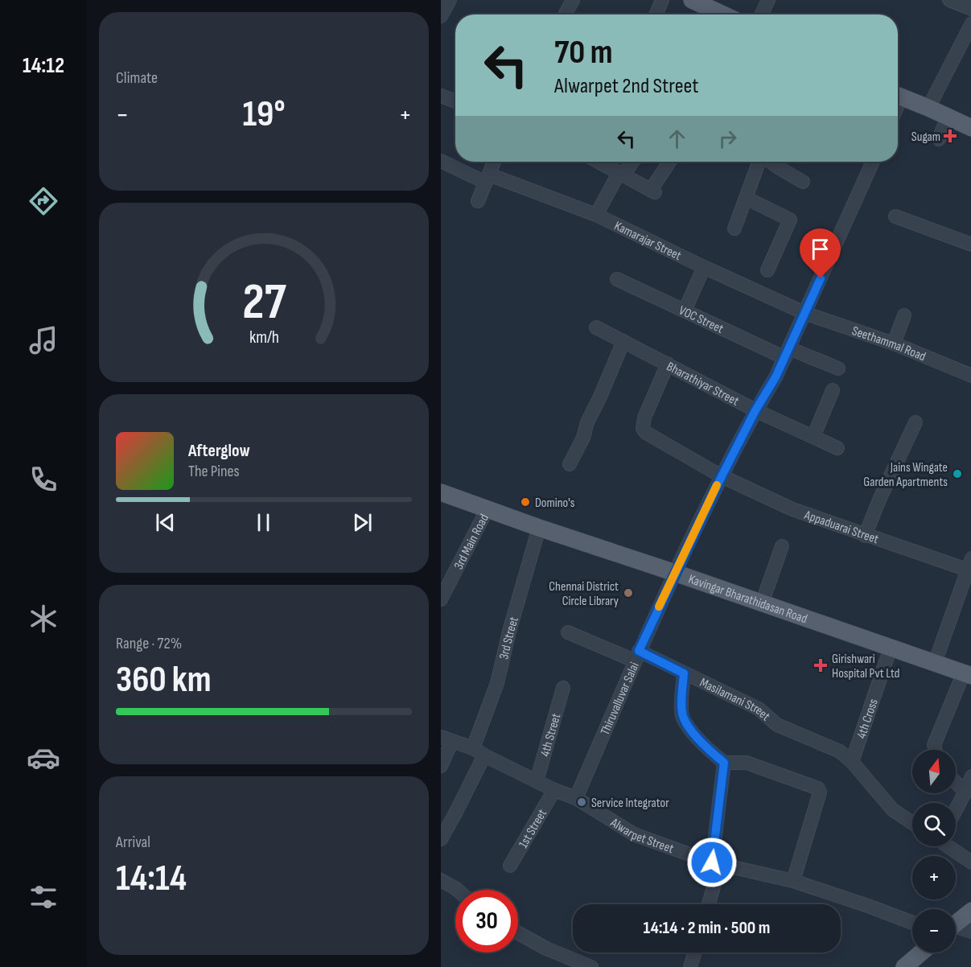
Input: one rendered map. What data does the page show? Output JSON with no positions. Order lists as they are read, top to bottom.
{
  "streets": {
    "main road": ["Kavingar Bharathidasan Road"],
    "street": [
      "Kamarajar Street",
      "VOC Street",
      "Seethammal Road",
      "Bharathiyar Street",
      "Appaduarai Street",
      "3rd Main Road",
      "3rd Street",
      "Thiruvalluvar Salai",
      "Masilamani Street",
      "4th Cross",
      "4th Street",
      "1st Street",
      "Alwarpet Street"
    ]
  },
  "crossings": [
    ["Kamarajar Street", "Seethammal Road"],
    ["Kamarajar Street", "Thiruvalluvar Salai"],
    ["VOC Street", "Thiruvalluvar Salai"],
    ["Seethammal Road", "Thiruvalluvar Salai"],
    ["Bharathiyar Street", "Appaduarai Street"],
    ["Bharathiyar Street", "Thiruvalluvar Salai"],
    ["Appaduarai Street", "Thiruvalluvar Salai"],
    ["3rd Main Road", "Kavingar Bharathidasan Road"],
    ["Kavingar Bharathidasan Road", "3rd Street"],
    ["Kavingar Bharathidasan Road", "Thiruvalluvar Salai"],
    ["Kavingar Bharathidasan Road", "4th Cross"],
    ["3rd Street", "Alwarpet Street"],
    ["Thiruvalluvar Salai", "Masilamani Street"],
    ["Thiruvalluvar Salai", "Alwarpet Street"],
    ["Masilamani Street", "4th Cross"],
    ["4th Street", "Alwarpet Street"],
    ["1st Street", "Alwarpet Street"]
  ],
  "places": {
    "health": ["Sugam", "Girishwari Hospital Pvt Ltd"],
    "other": [
      "Jains Wingate Garden Apartments",
      "Domino's",
      "Chennai District Circle Library",
      "Service Integrator"
    ]
  },
  "north": "top",
  "page": {
    "tabs": "14:12",
    "tile": [
      "Climate",
      ["Range · 72%", "360 km"],
      ["Arrival", "14:14"]
    ],
    "turn": ["70 m", "Alwarpet 2nd Street"],
    "heat": ["−", "19°", "+"],
    "song": ["Afterglow", "The Pines"],
    "map_buttons": ["+", "−"],
    "limit": "30",
    "trip": "14:14 · 2 min · 500 m",
    "gauge": ["27", "km/h"]
  }
}
